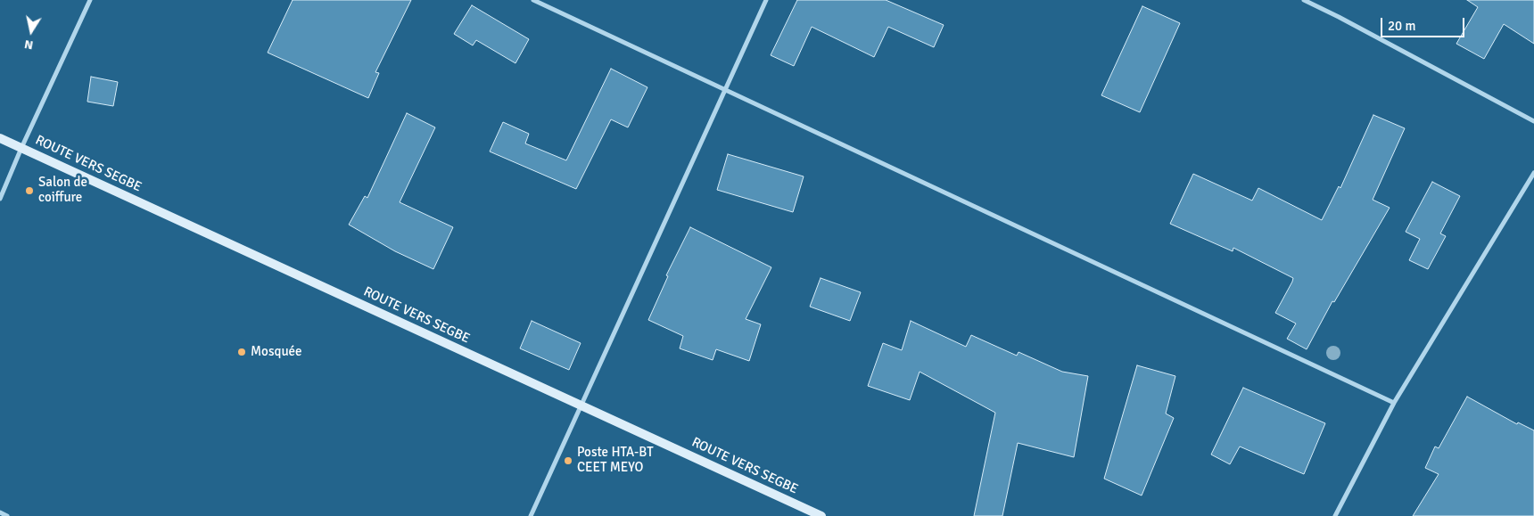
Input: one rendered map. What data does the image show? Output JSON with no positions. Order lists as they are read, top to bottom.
{
  "streets": {
    "main road": ["ROUTE VERS SEGBE"]
  },
  "places": ["Salon de coiffure", "Mosquée", "Poste HTA-BT CEET MEYO"],
  "scale_bar": "20 m",
  "north": "bottom"
}
